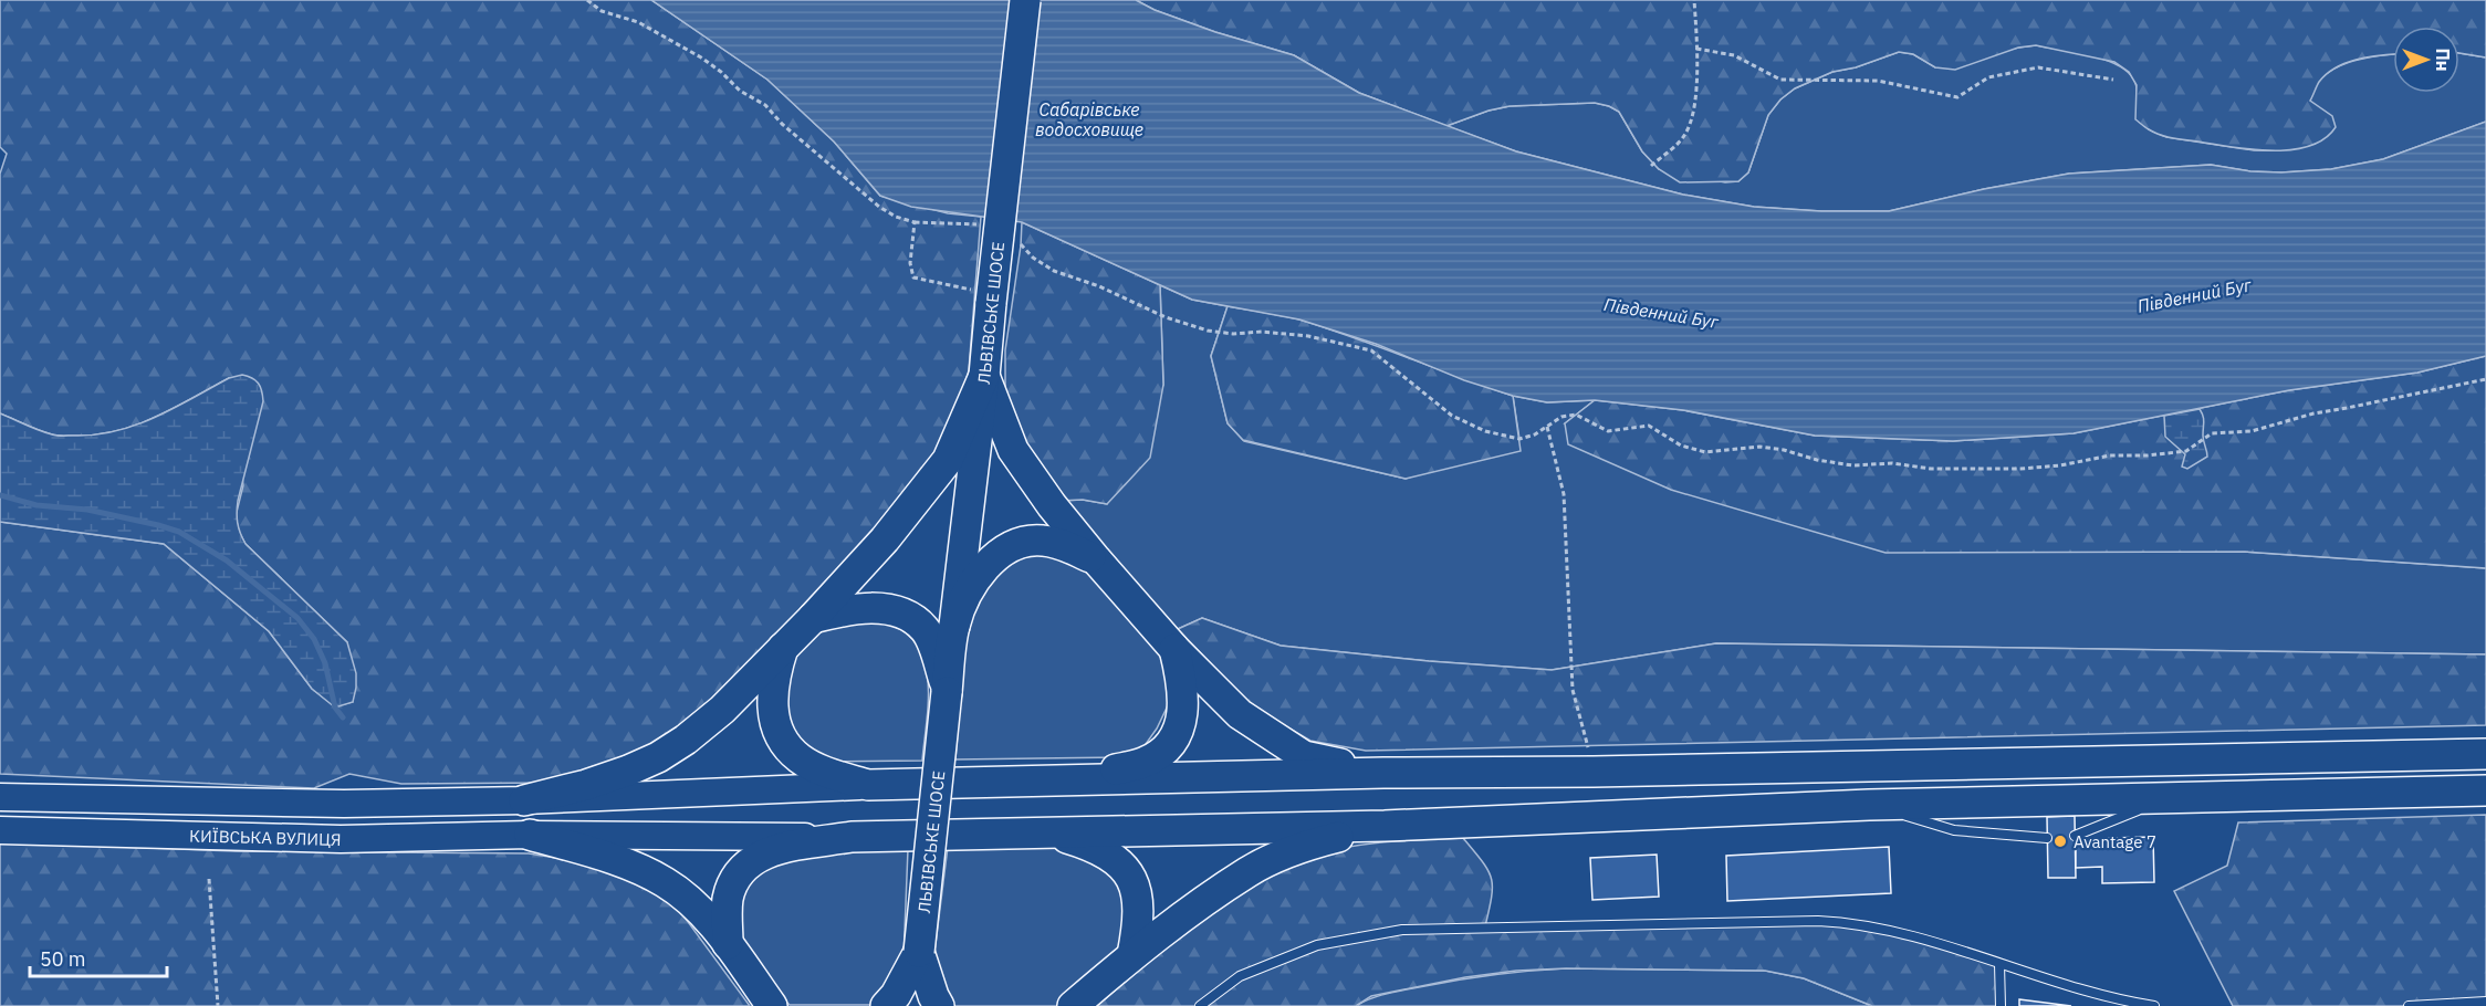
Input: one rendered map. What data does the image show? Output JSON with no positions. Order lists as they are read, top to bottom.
{
  "streets": {
    "highway": ["ЛЬВІВСЬКЕ ШОСЕ"],
    "main road": ["КИЇВСЬКА ВУЛИЦЯ"]
  },
  "water": ["Сабарівське водосховище", "Південний Буг"],
  "places": ["Avantage 7"],
  "scale_bar": "50 m",
  "north": "right"
}
